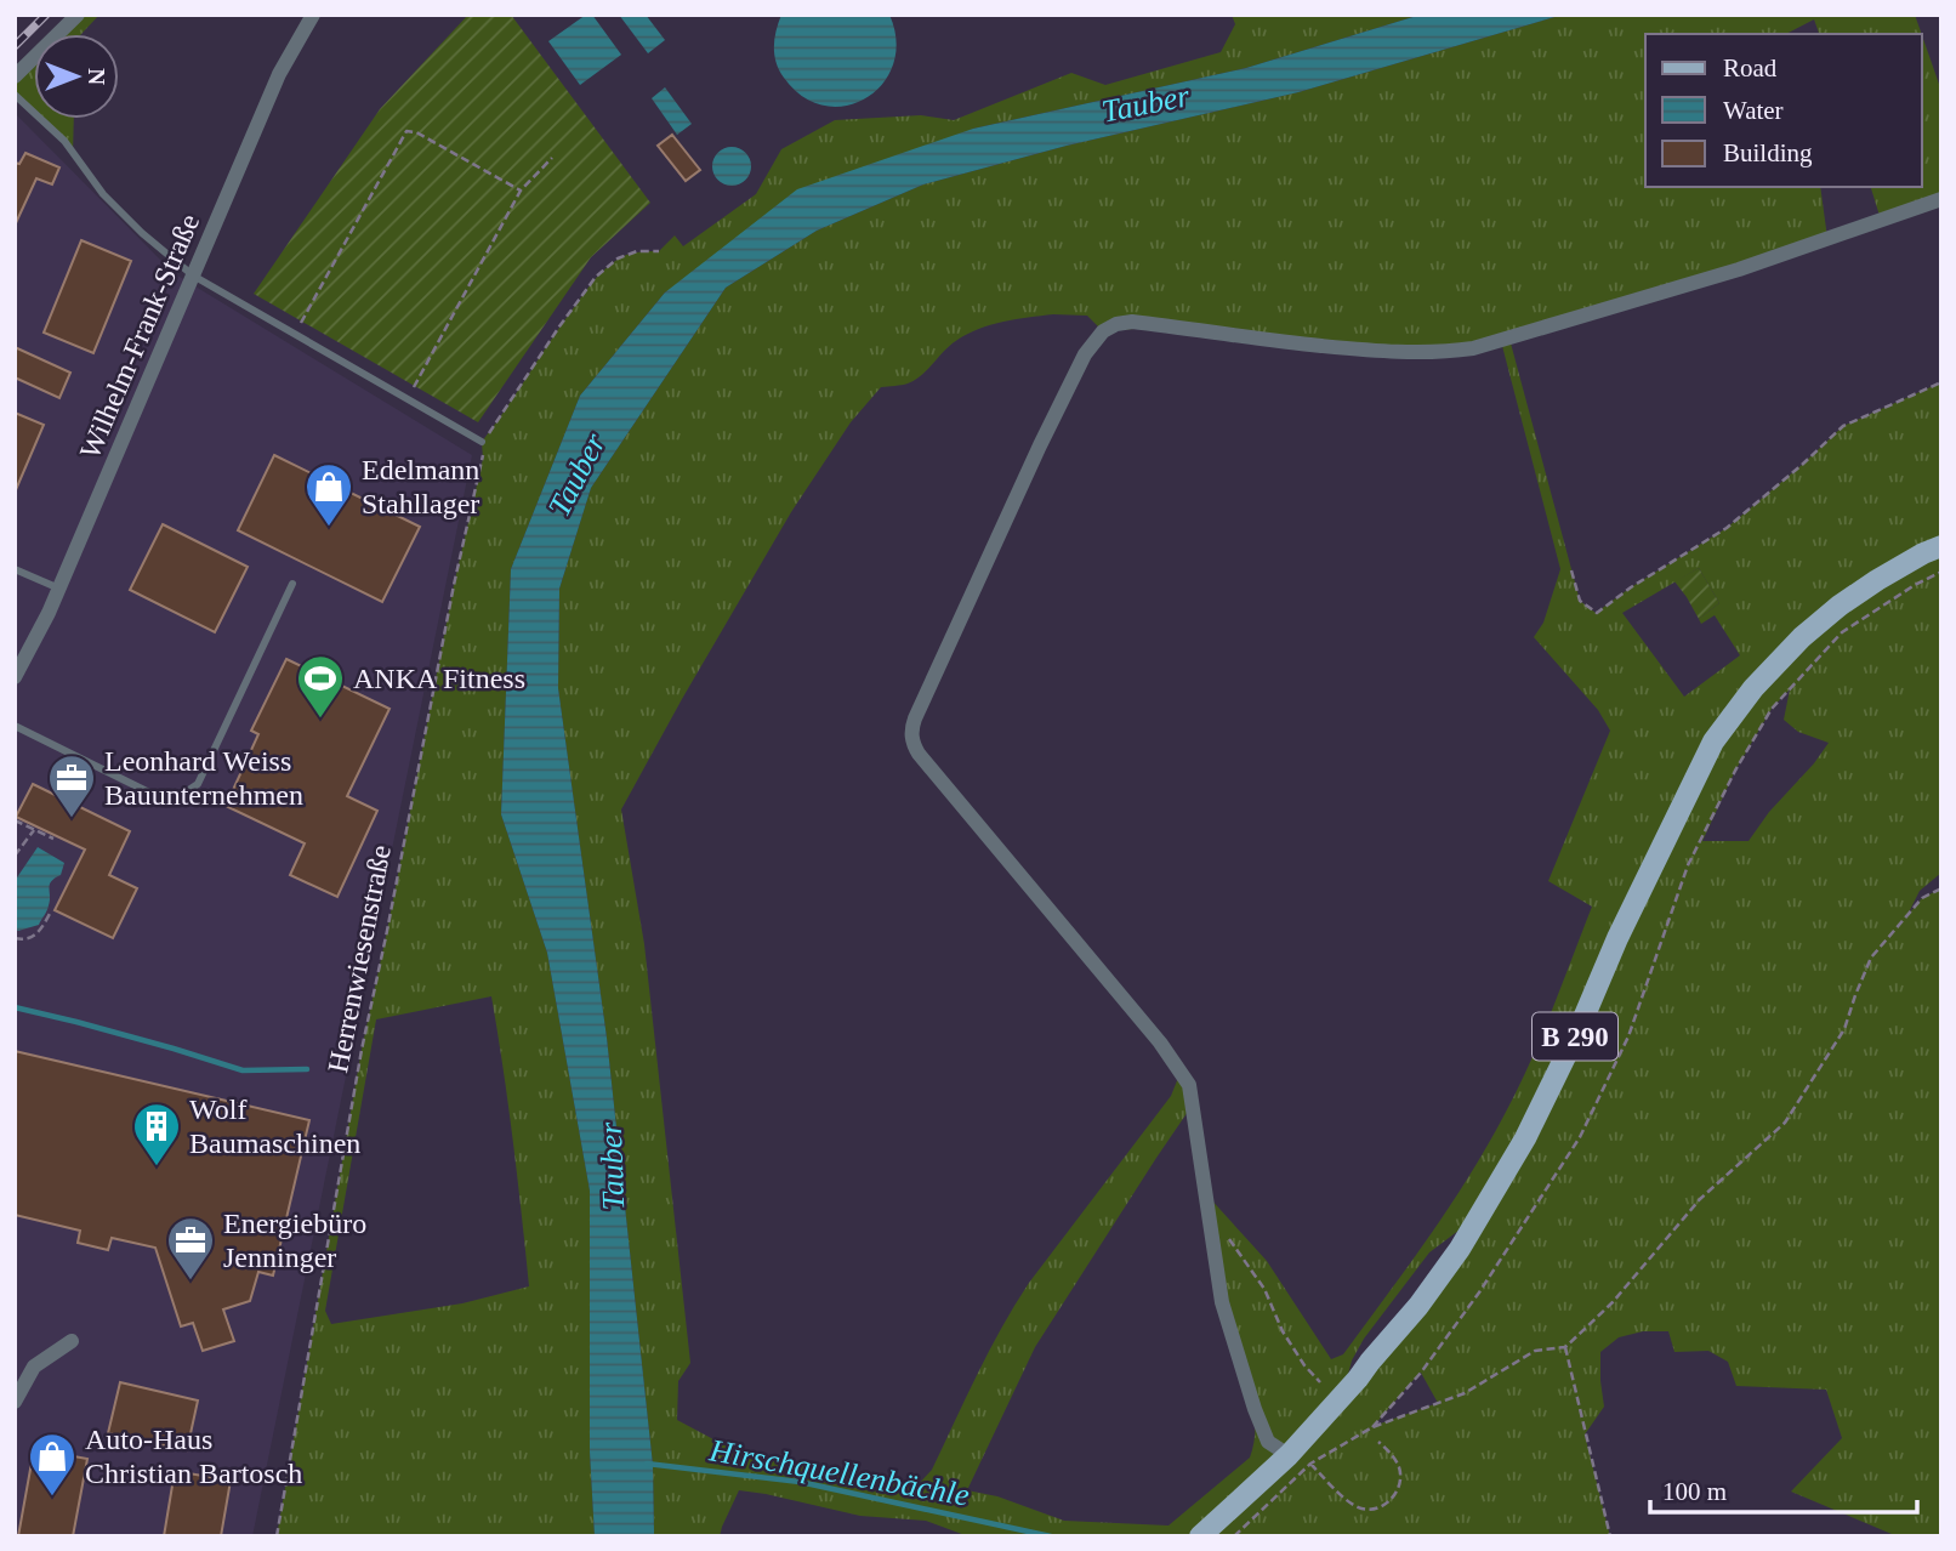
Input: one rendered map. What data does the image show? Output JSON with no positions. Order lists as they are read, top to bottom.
{
  "streets": {
    "main road": ["B 290"],
    "street": ["Wilhelm-Frank-Straße"],
    "path": ["Herrenwiesenstraße"]
  },
  "water": ["Tauber", "Hirschquellenbächle"],
  "places": {
    "shop": ["Edelmann Stahllager", "Auto-Haus Christian Bartosch"],
    "sports": ["ANKA Fitness"],
    "office": ["Leonhard Weiss Bauunternehmen", "Energiebüro Jenninger"],
    "building": ["Wolf Baumaschinen"]
  },
  "legend": ["Road", "Water", "Building"],
  "scale_bar": "100 m",
  "north": "right"
}
